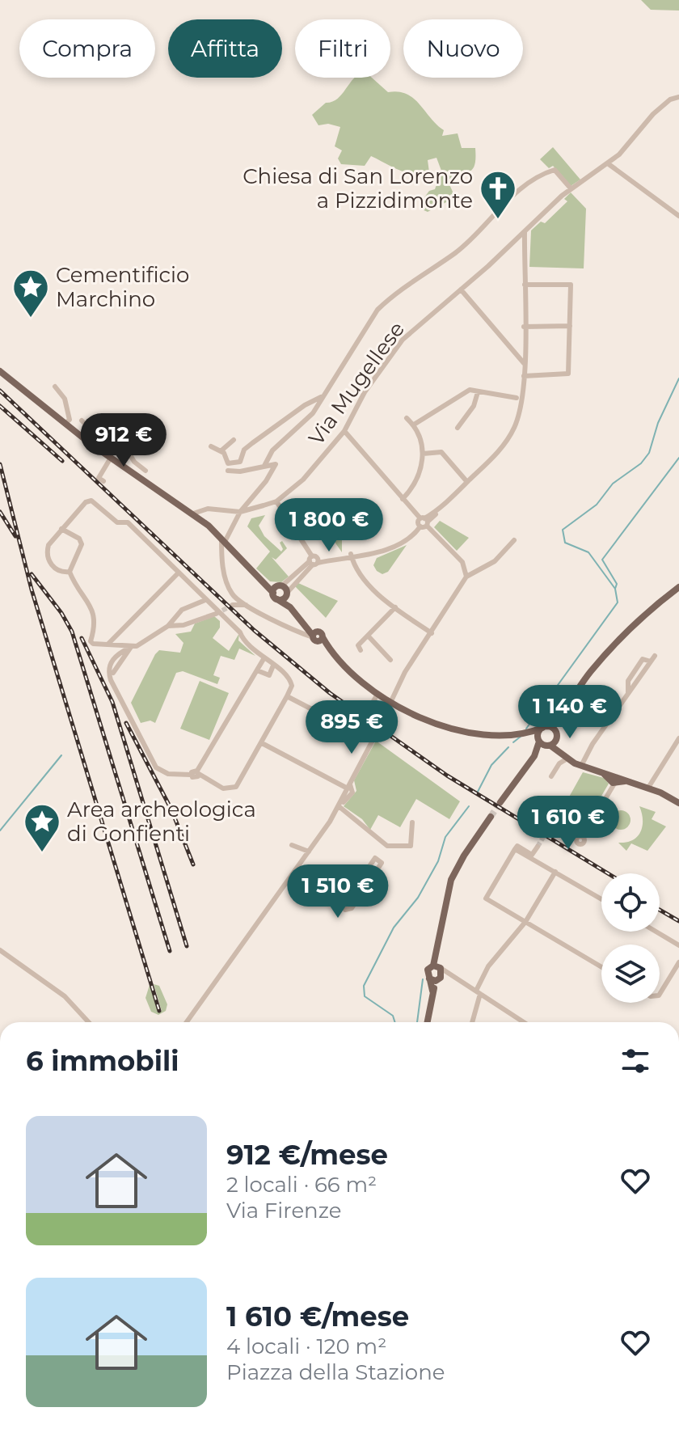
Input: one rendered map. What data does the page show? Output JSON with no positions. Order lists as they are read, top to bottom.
{
  "streets": {
    "street": ["Via Mugellese"]
  },
  "places": {
    "church": ["Chiesa di San Lorenzo a Pizzidimonte"],
    "place": ["Cementificio Marchino", "Area archeologica di Gonfienti"]
  },
  "page": {
    "chip": [
      "Compra",
      "Affitta",
      "Filtri",
      "Nuovo"
    ],
    "price": [
      "912 €",
      "1 800 €",
      "1 140 €",
      "895 €",
      "1 610 €",
      "1 510 €"
    ],
    "heading": "6 immobili",
    "list": [
      {
        "name": "912 €/mese",
        "note": "2 locali · 66 m² · Via Firenze"
      },
      {
        "name": "1 610 €/mese",
        "note": "4 locali · 120 m² · Piazza della Stazione"
      }
    ]
  }
}
